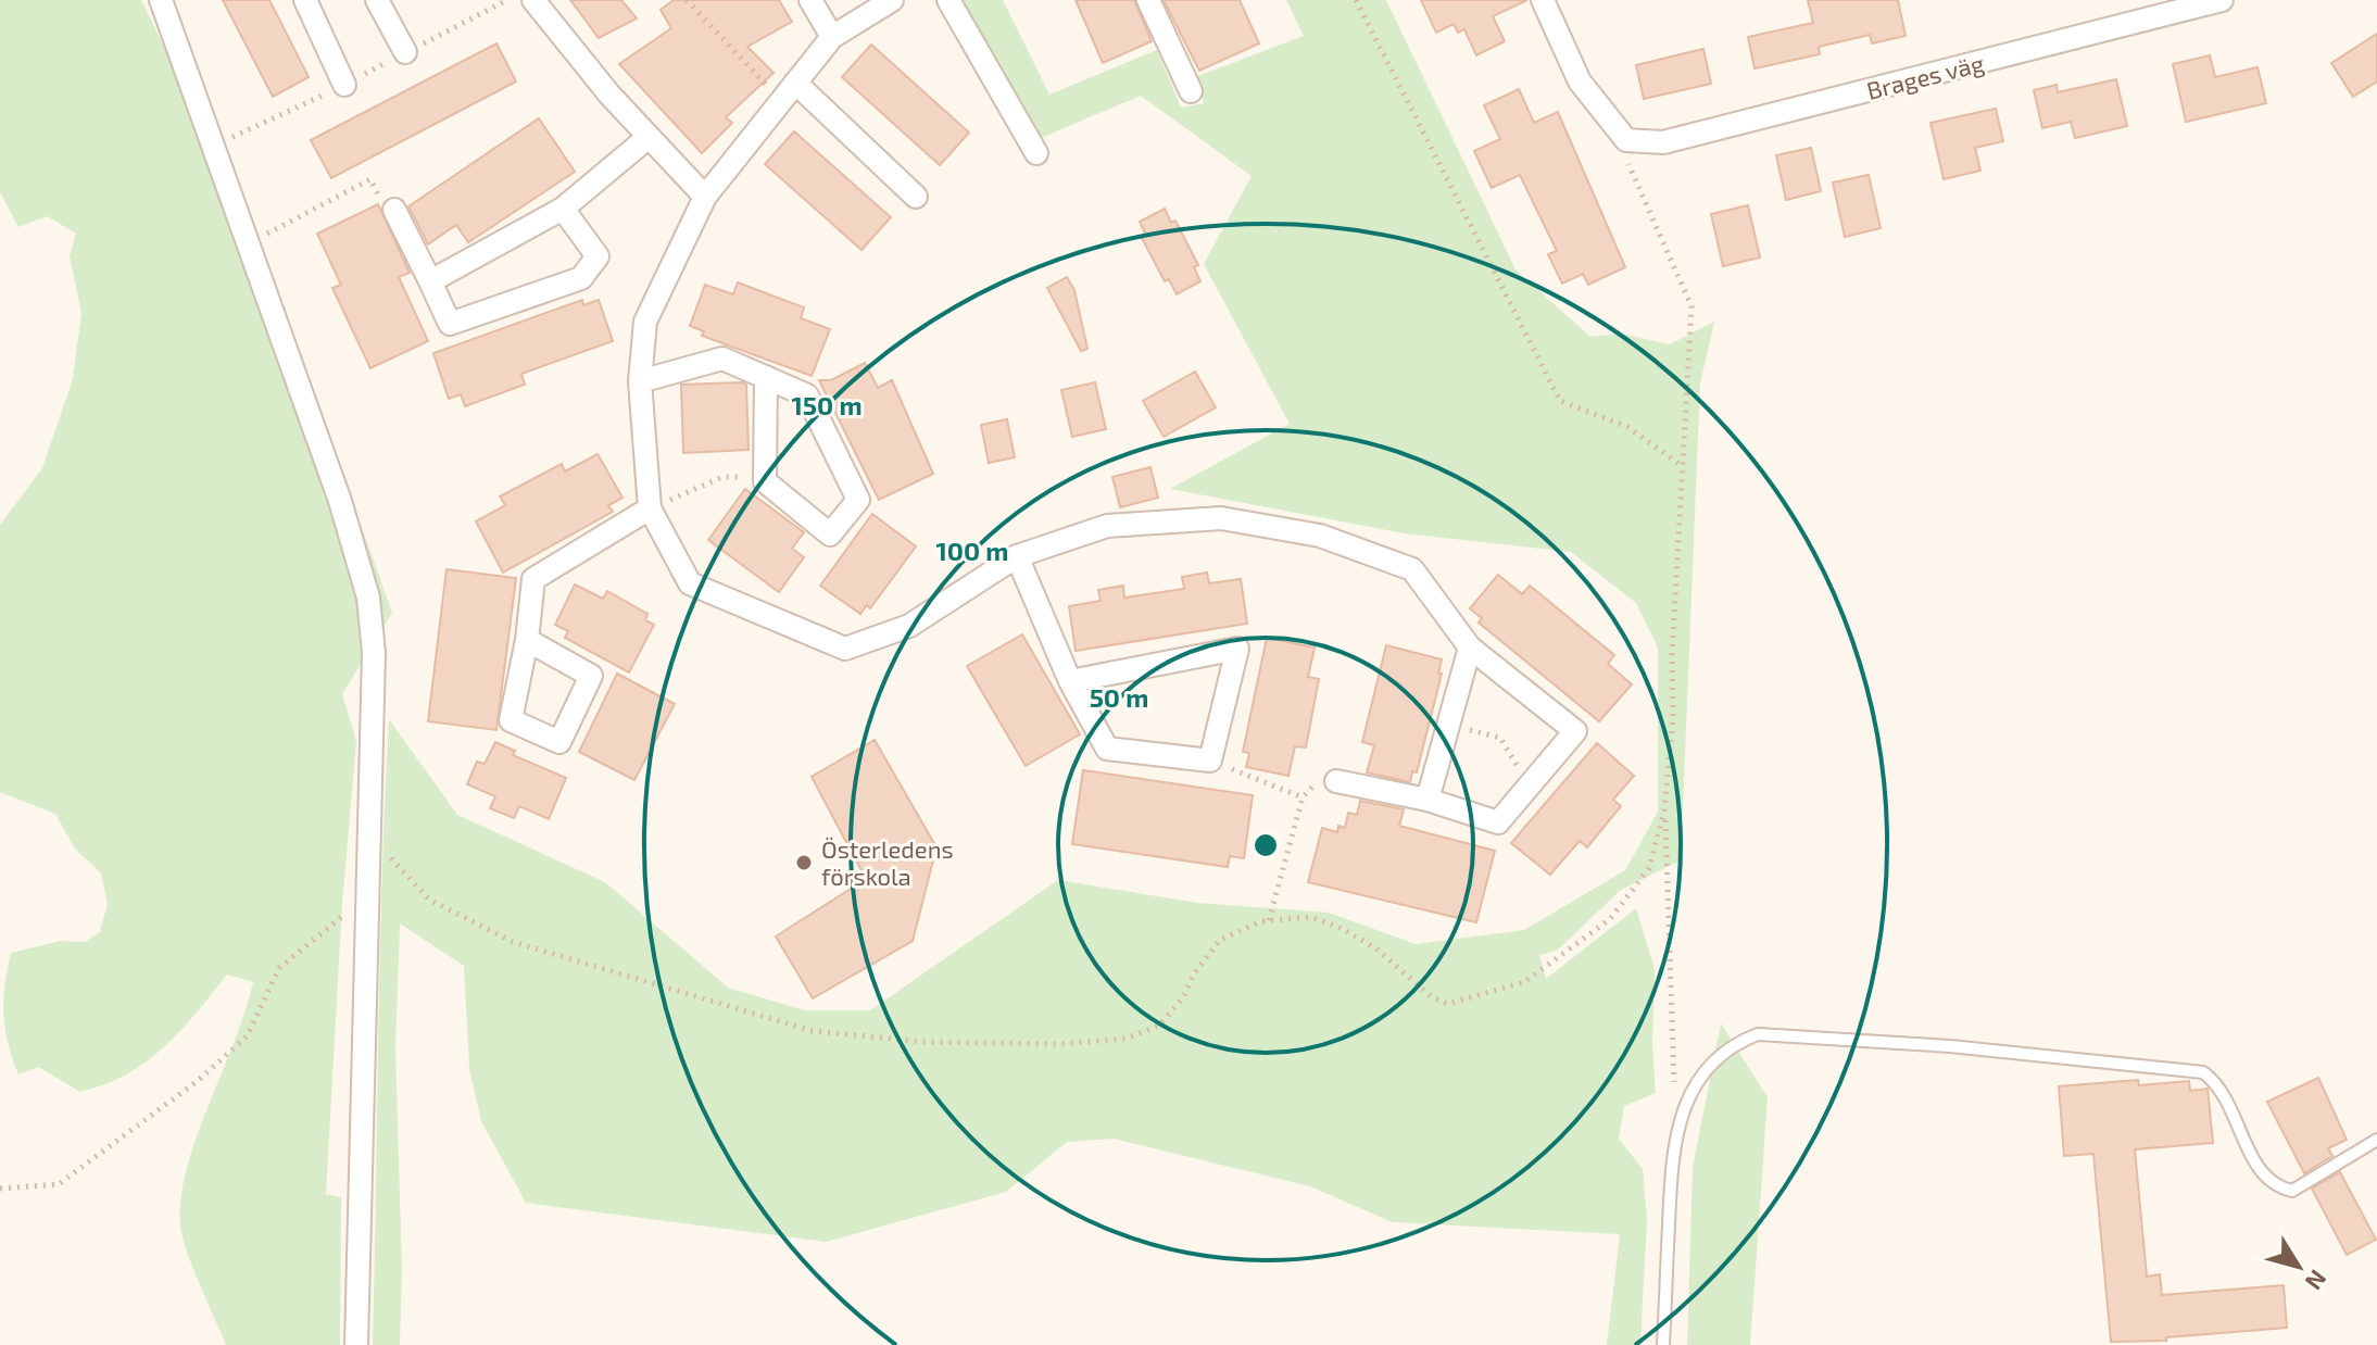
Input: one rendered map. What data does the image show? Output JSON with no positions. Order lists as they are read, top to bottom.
{
  "streets": {
    "street": ["Brages väg"]
  },
  "places": ["Österledens förskola"],
  "north": "bottom right",
  "rings": ["150 m", "100 m", "50 m"]
}
